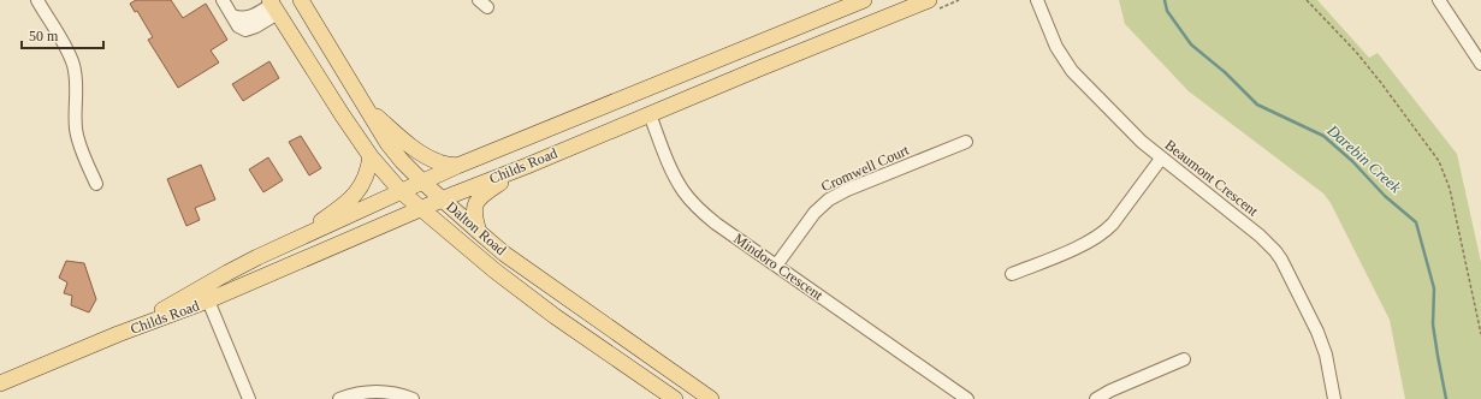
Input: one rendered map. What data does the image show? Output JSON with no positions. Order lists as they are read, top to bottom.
{
  "streets": {
    "main road": ["Childs Road", "Dalton Road", "Mindoro Crescent"],
    "street": ["Cromwell Court", "Beaumont Crescent"]
  },
  "crossings": [
    ["Childs Road", "Dalton Road"],
    ["Childs Road", "Mindoro Crescent"],
    ["Cromwell Court", "Mindoro Crescent"]
  ],
  "water": ["Darebin Creek"],
  "scale_bar": "50 m"
}
